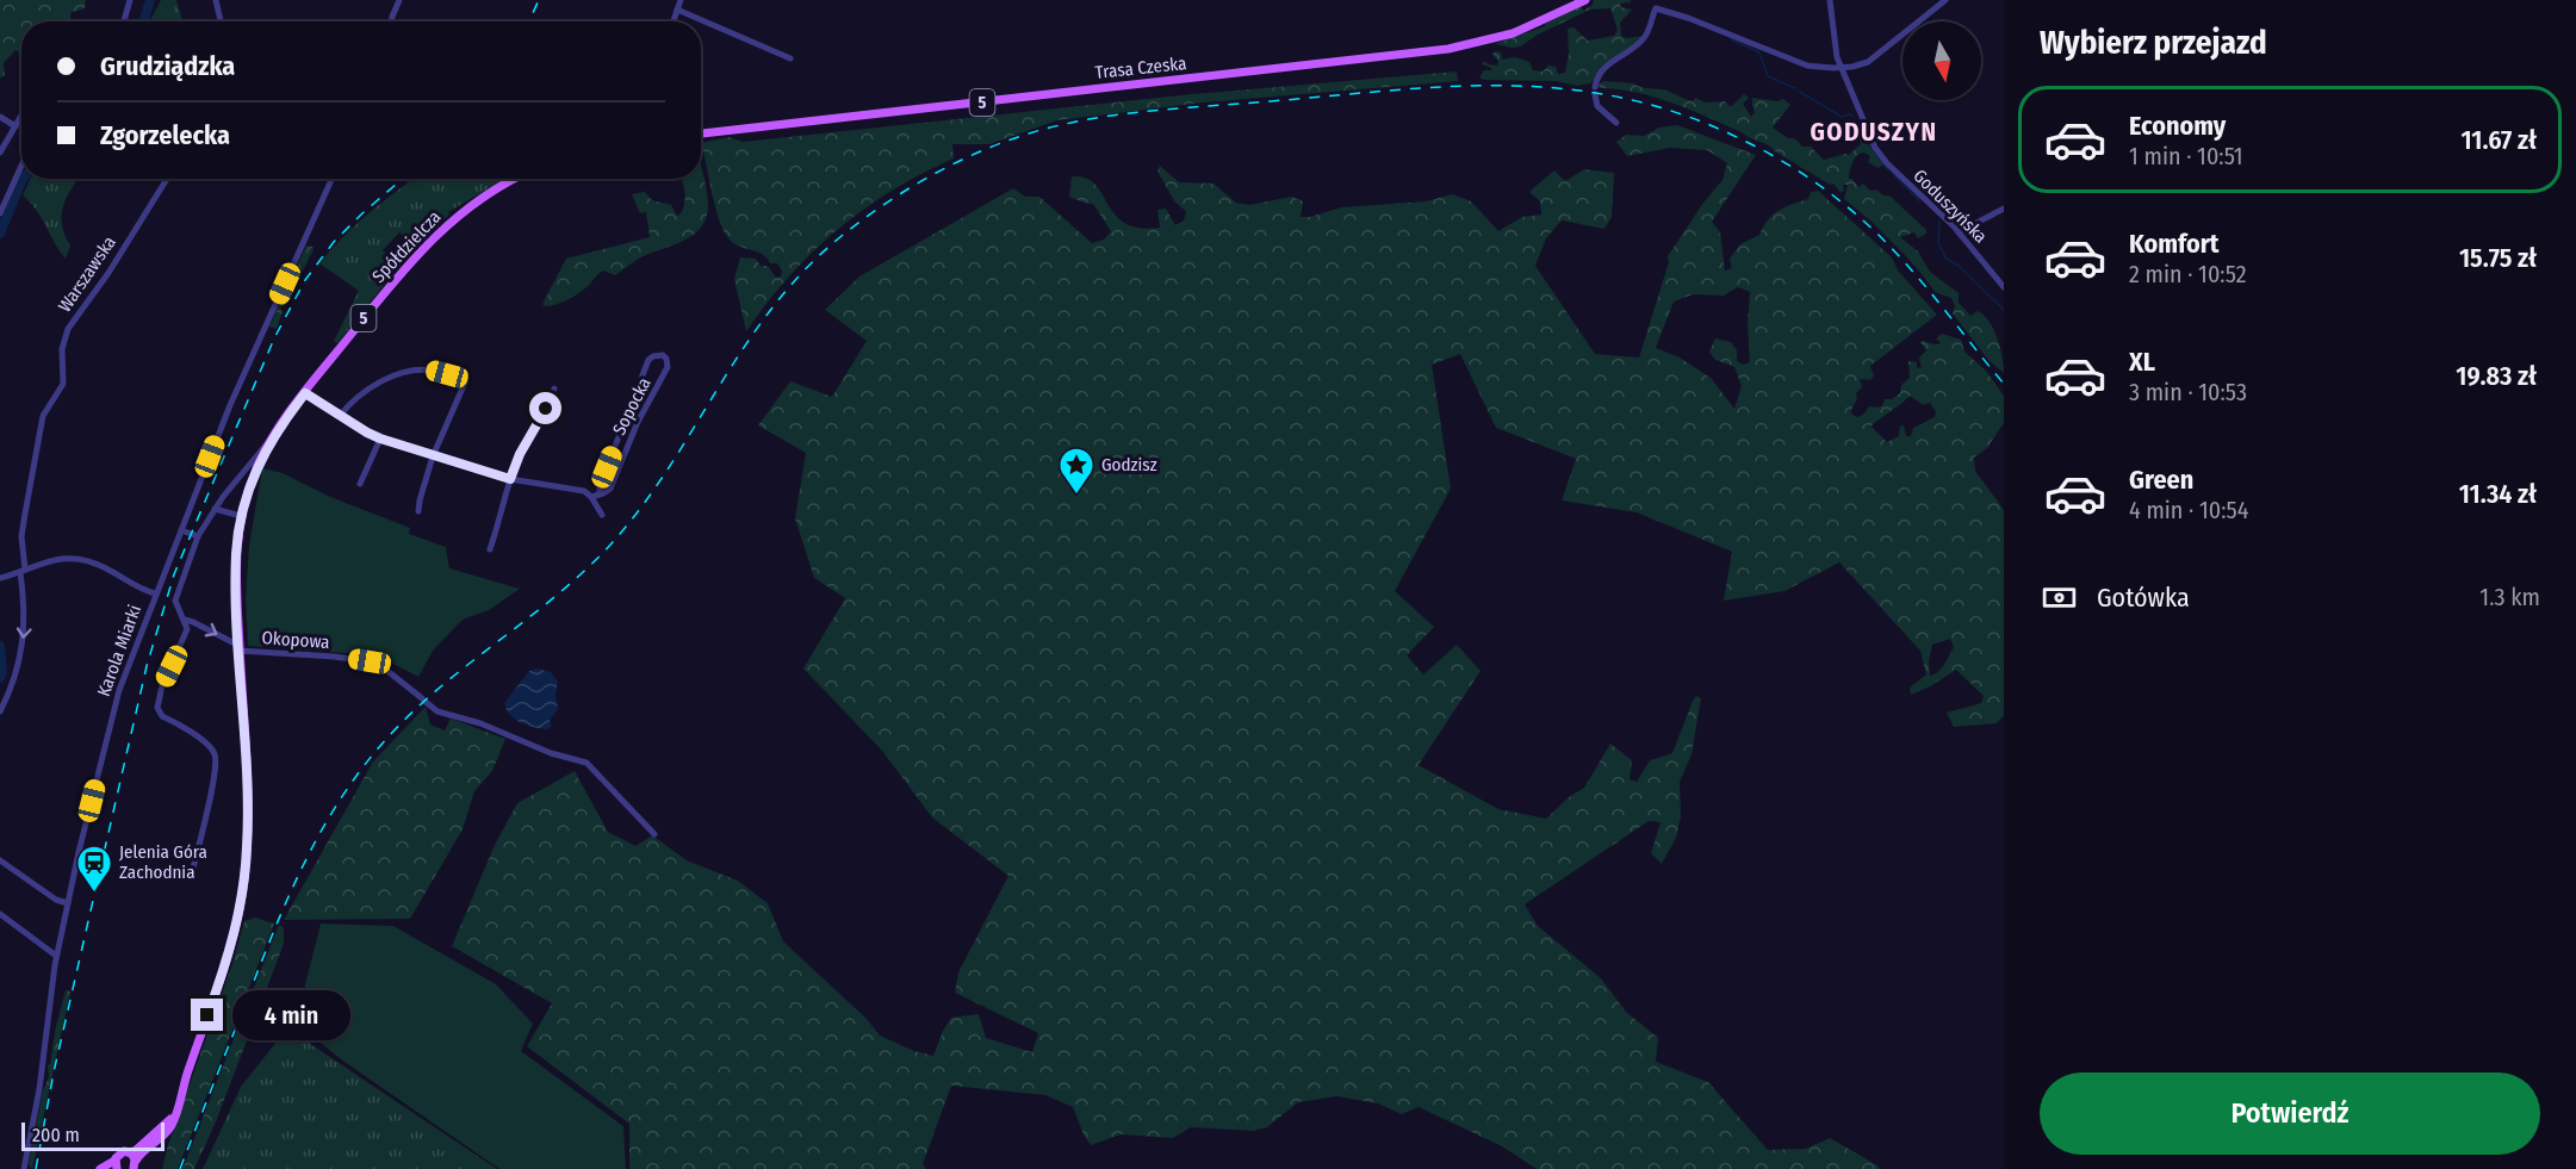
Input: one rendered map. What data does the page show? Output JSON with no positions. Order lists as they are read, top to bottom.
{
  "streets": {
    "main road": ["Trasa Czeska", "5", "Spółdzielcza"],
    "street": [
      "Goduszyńska",
      "Warszawska",
      "Sopocka",
      "Okopowa",
      "Karola Miarki"
    ]
  },
  "crossings": [
    ["5", "Spółdzielcza"]
  ],
  "districts": ["GODUSZYN"],
  "places": {
    "place": ["Godzisz"],
    "station": ["Jelenia Góra Zachodnia"]
  },
  "scale_bar": "200 m",
  "north": "bottom",
  "page": {
    "heading": "Wybierz przejazd",
    "banner": ["Grudziądzka", "Zgorzelecka"],
    "list": [
      {
        "name": "Economy",
        "note": "1 min · 10:51",
        "value": "11.67 zł"
      },
      {
        "name": "Komfort",
        "note": "2 min · 10:52",
        "value": "15.75 zł"
      },
      {
        "name": "XL",
        "note": "3 min · 10:53",
        "value": "19.83 zł"
      },
      {
        "name": "Green",
        "note": "4 min · 10:54",
        "value": "11.34 zł"
      }
    ],
    "pay": ["Gotówka", "1.3 km"],
    "bubble": "4 min",
    "buttons": "Potwierdź",
    "scale": "200 m"
  }
}
